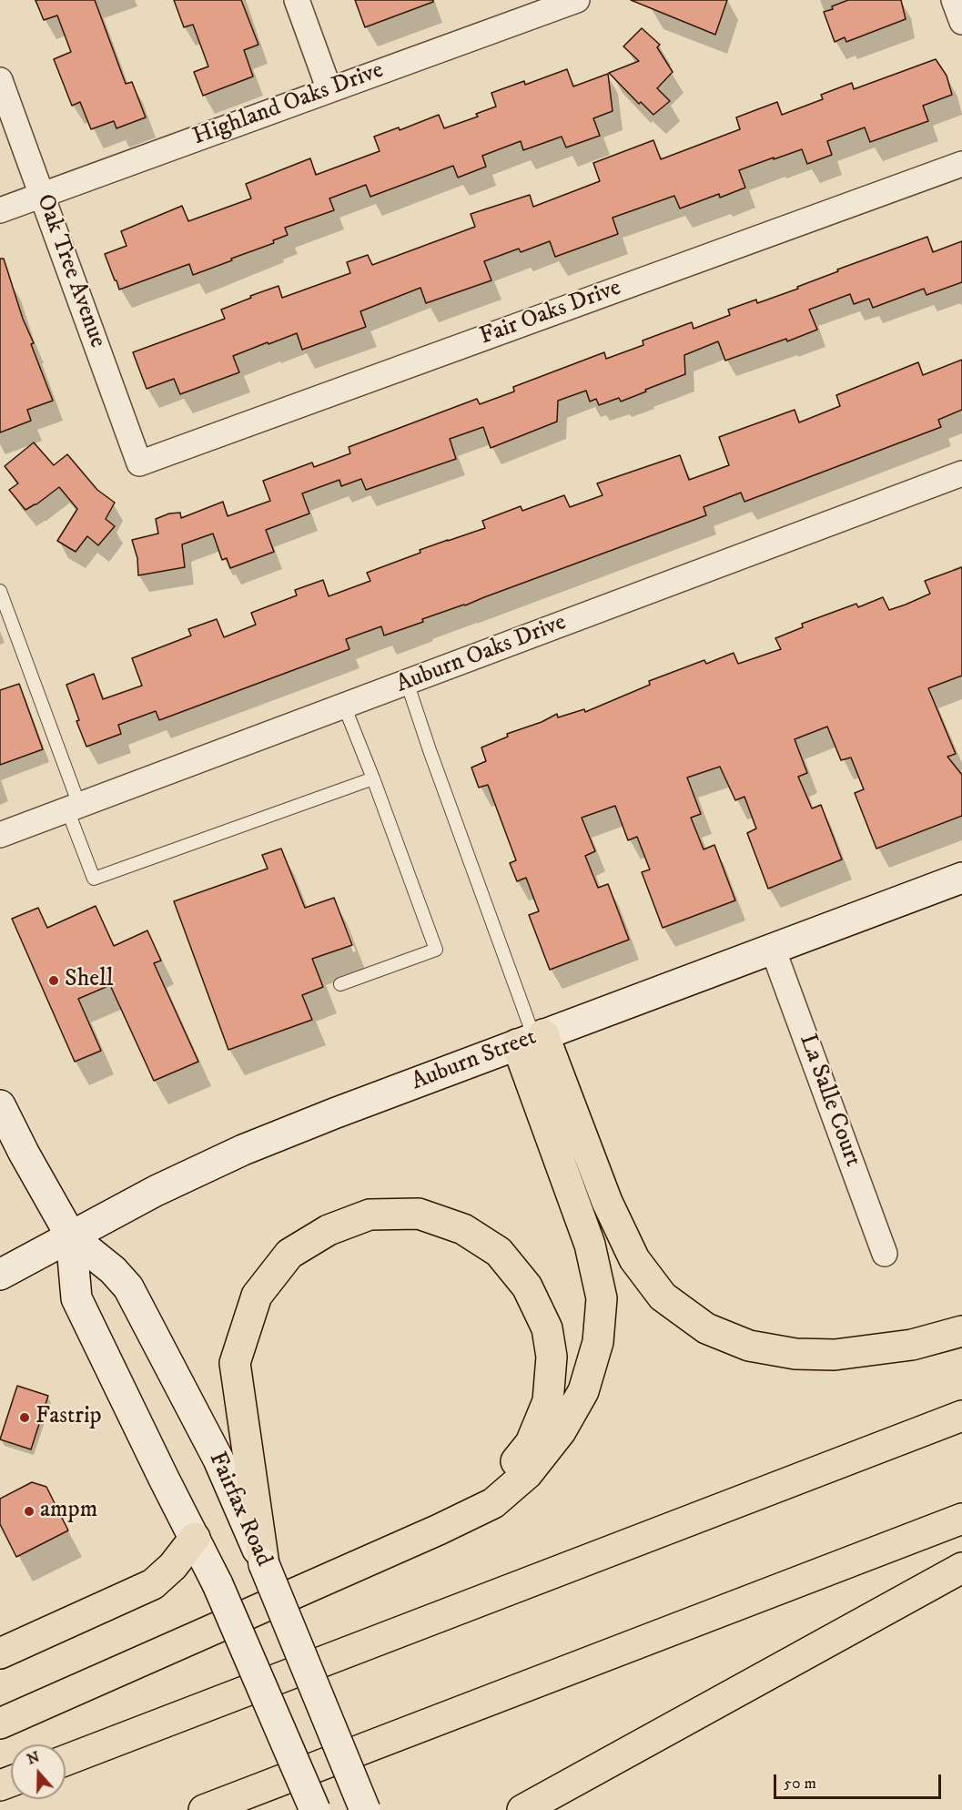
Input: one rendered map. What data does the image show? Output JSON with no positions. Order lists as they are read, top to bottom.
{
  "streets": {
    "main road": ["Auburn Street", "Fairfax Road"],
    "street": [
      "Highland Oaks Drive",
      "Oak Tree Avenue",
      "Fair Oaks Drive",
      "Auburn Oaks Drive",
      "La Salle Court"
    ]
  },
  "crossings": [
    ["Highland Oaks Drive", "Oak Tree Avenue"],
    ["Oak Tree Avenue", "Fair Oaks Drive"],
    ["Auburn Street", "La Salle Court"],
    ["Auburn Street", "Fairfax Road"]
  ],
  "places": ["Shell", "Fastrip", "ampm"],
  "scale_bar": "50 m",
  "north": "top"
}
